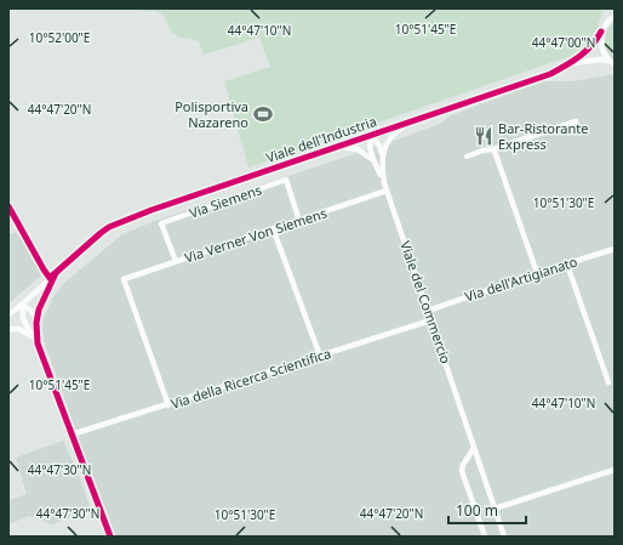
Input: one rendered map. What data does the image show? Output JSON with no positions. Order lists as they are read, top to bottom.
{
  "streets": {
    "street": [
      "Viale dell'Industria",
      "Via Siemens",
      "Via Verner Von Siemens",
      "Via dell'Artigianato",
      "Viale del Commercio",
      "Via della Ricerca Scientifica"
    ]
  },
  "crossings": [
    ["Via Siemens", "Via Verner Von Siemens"],
    ["Via Verner Von Siemens", "Viale del Commercio"],
    ["Via Verner Von Siemens", "Via della Ricerca Scientifica"],
    ["Via dell'Artigianato", "Viale del Commercio"],
    ["Viale del Commercio", "Via della Ricerca Scientifica"]
  ],
  "places": {
    "sports": ["Polisportiva Nazareno"],
    "restaurant": ["Bar-Ristorante Express"]
  },
  "scale_bar": "100 m",
  "coordinates": [
    "10°51'45\"E",
    "44°47'10\"N",
    "10°52'00\"E",
    "44°47'00\"N",
    "44°47'20\"N",
    "10°51'30\"E",
    "44°47'30\"N"
  ]
}
